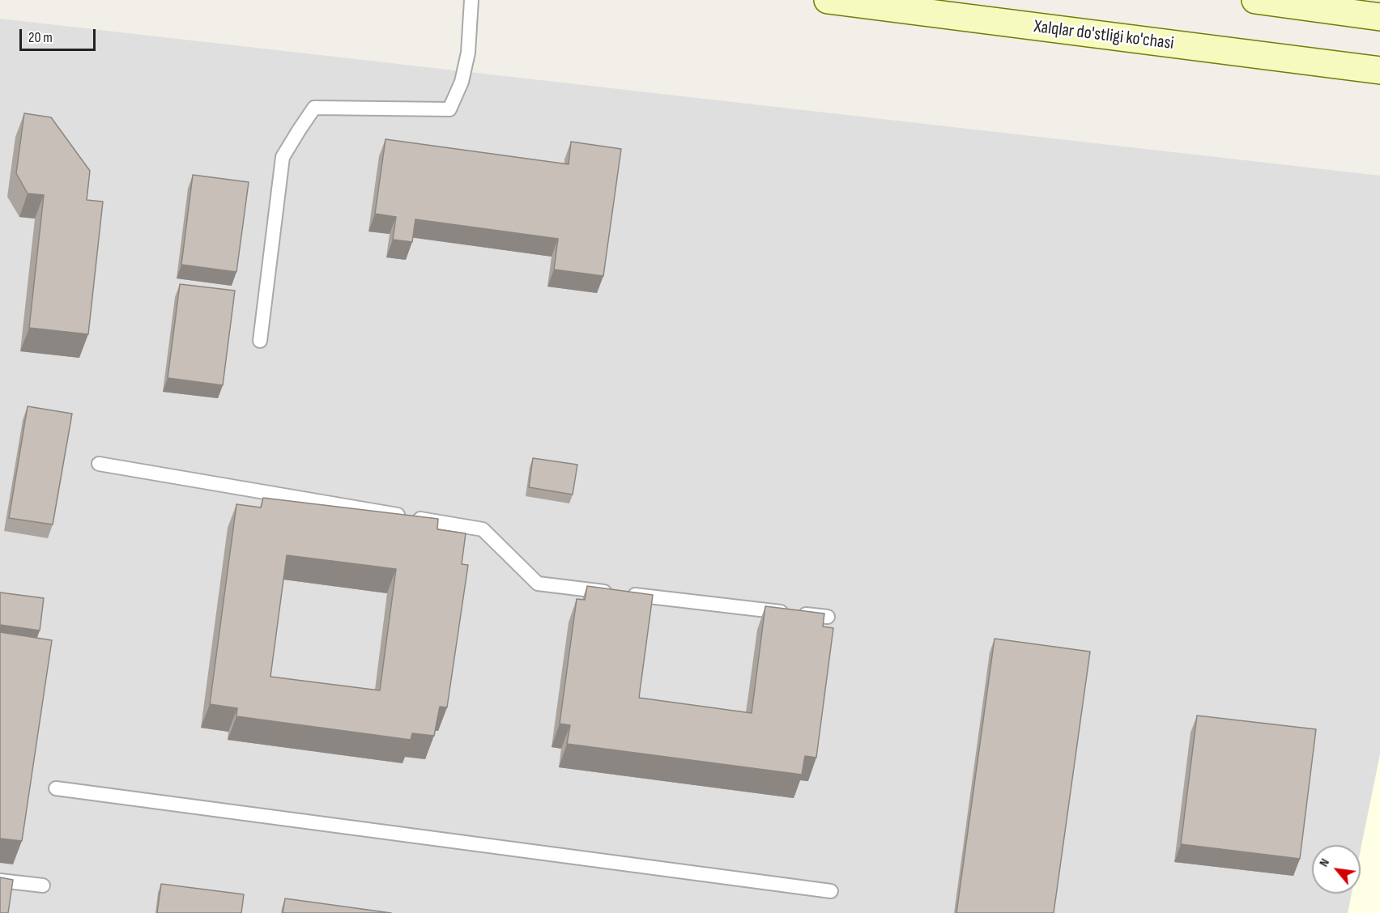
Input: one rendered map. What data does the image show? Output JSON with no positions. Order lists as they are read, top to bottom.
{
  "streets": {
    "main road": ["Xalqlar do'stligi ko'chasi"]
  },
  "scale_bar": "20 m",
  "north": "top left"
}
